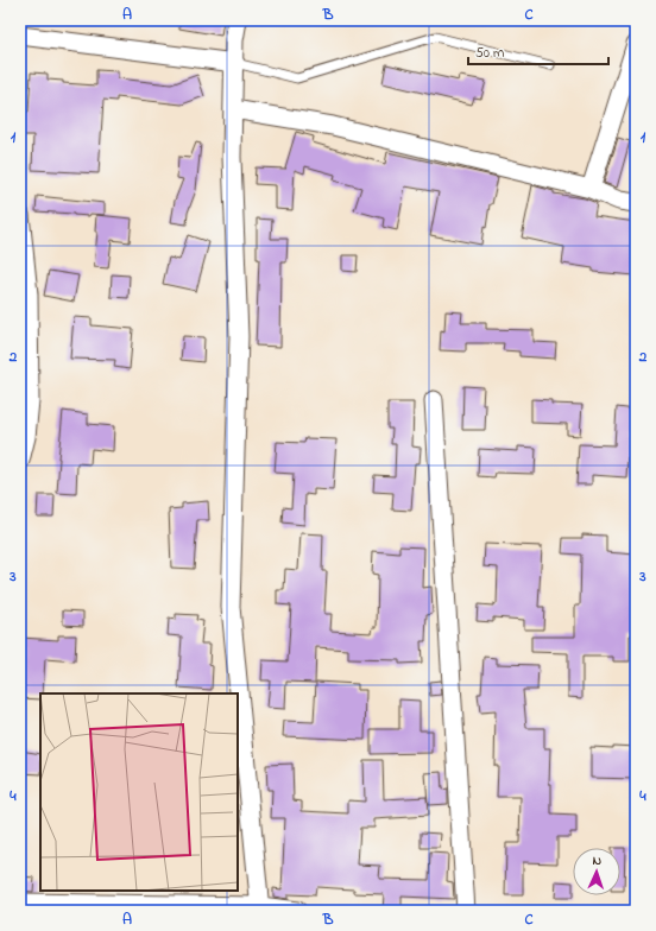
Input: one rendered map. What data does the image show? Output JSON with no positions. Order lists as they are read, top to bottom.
{
  "scale_bar": "50 m",
  "north": "top",
  "grid": {
    "columns": ["A", "B", "C"],
    "rows": [
      "1",
      "2",
      "3",
      "4"
    ]
  }
}
